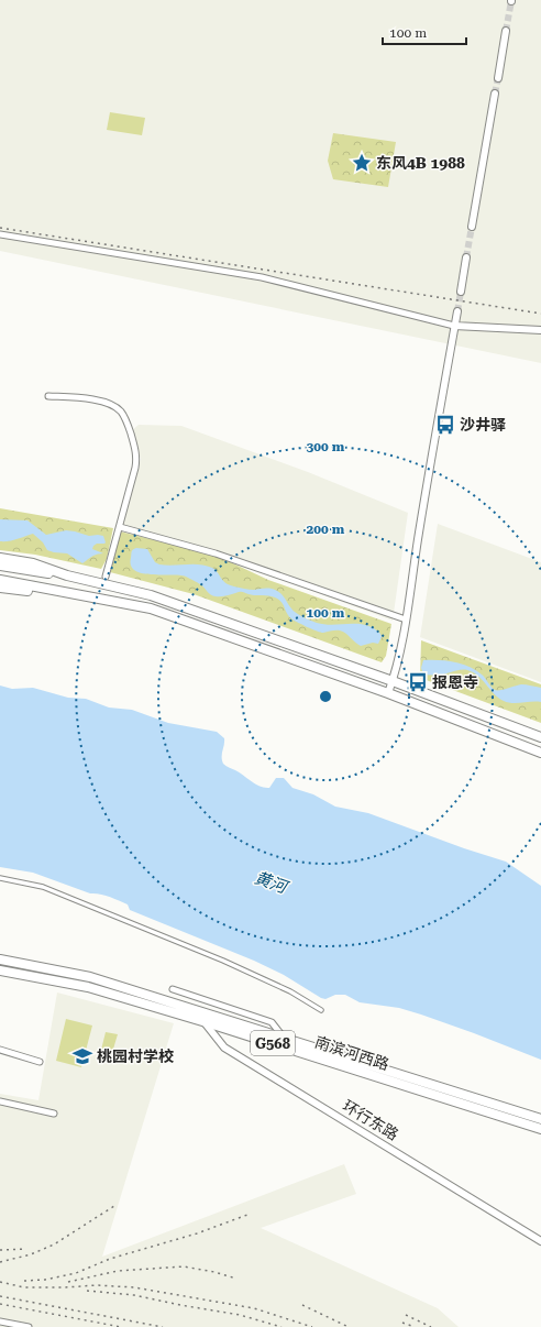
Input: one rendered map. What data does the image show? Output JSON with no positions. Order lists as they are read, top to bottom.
{
  "streets": {
    "main road": ["G568", "南滨河西路"],
    "street": ["环行东路"]
  },
  "crossings": [
    ["南滨河西路", "环行东路"]
  ],
  "water": ["黄河"],
  "places": {
    "place": ["东风4B 1988"],
    "bus stop": ["沙井驿", "报恩寺"],
    "school or university": ["桃园村学校"]
  },
  "scale_bar": "100 m",
  "rings": ["300 m", "200 m", "100 m"]
}
